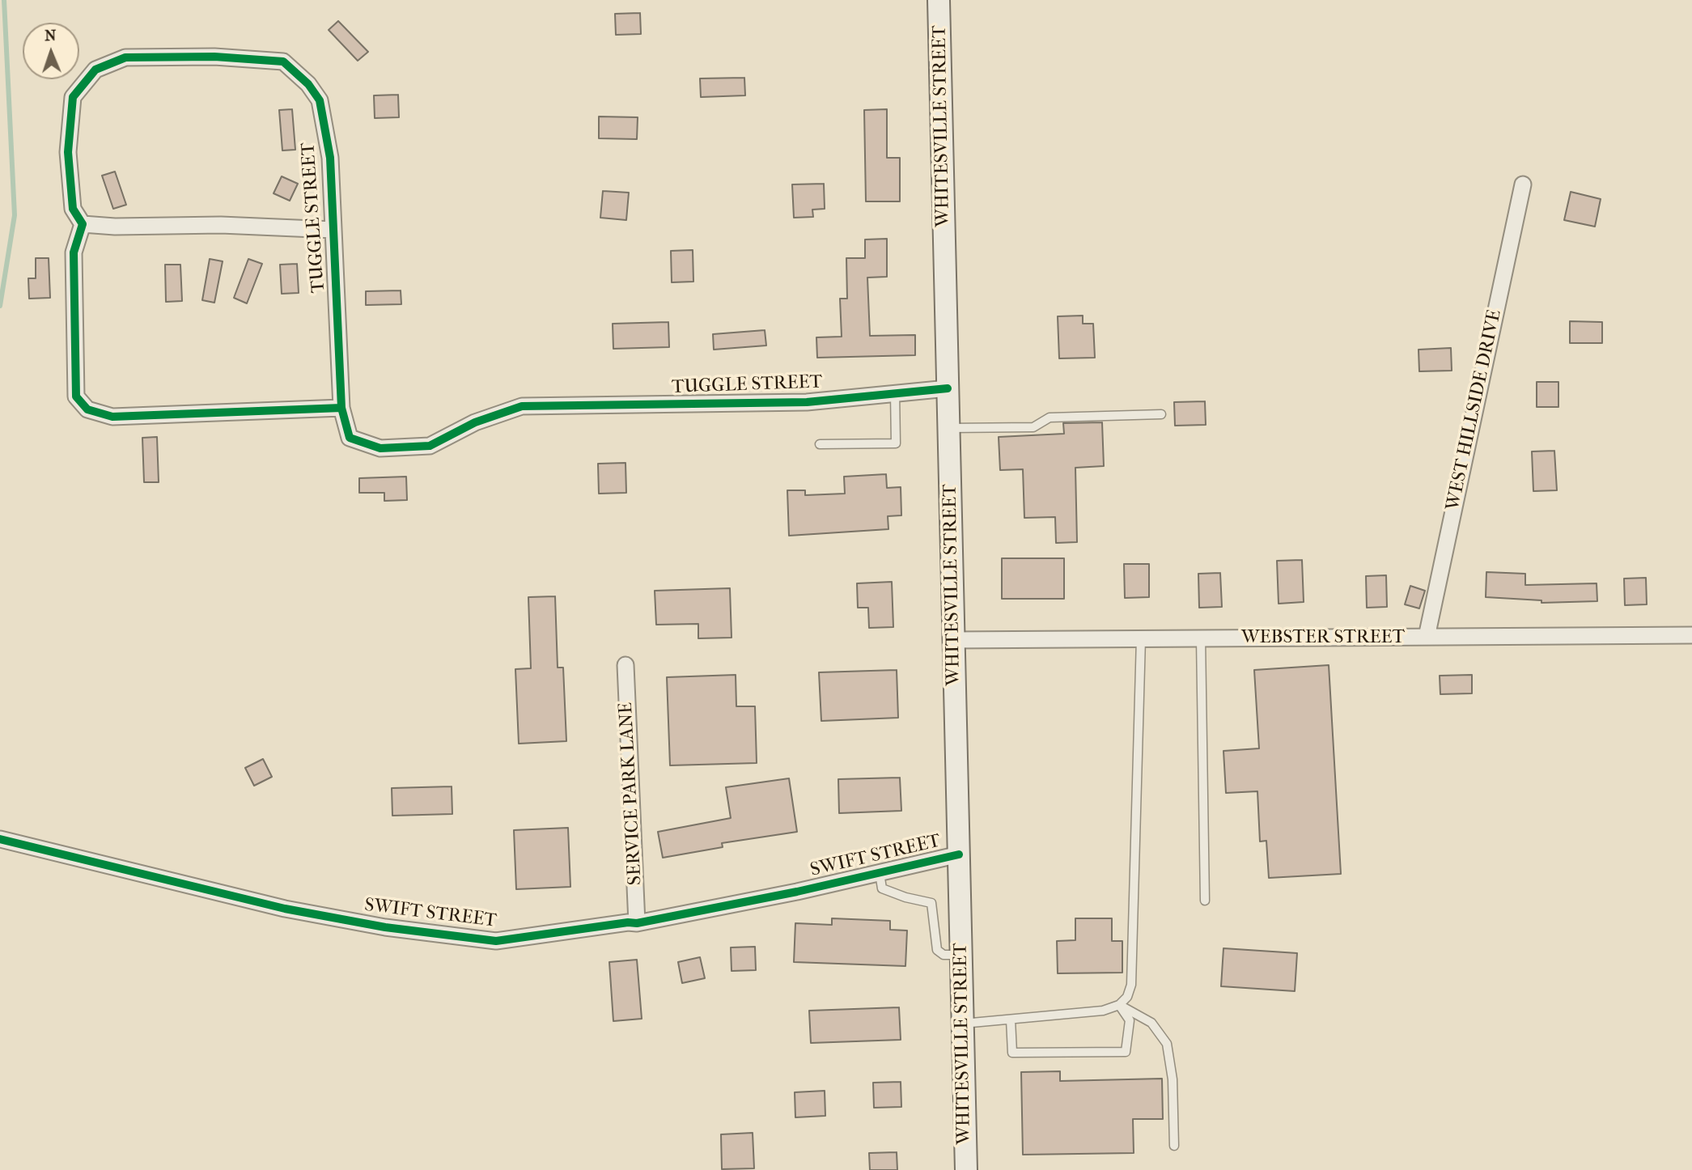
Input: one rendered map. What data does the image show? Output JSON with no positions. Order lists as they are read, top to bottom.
{
  "streets": {
    "main road": ["WHITESVILLE STREET"],
    "street": [
      "TUGGLE STREET",
      "WEST HILLSIDE DRIVE",
      "WEBSTER STREET",
      "SERVICE PARK LANE",
      "SWIFT STREET"
    ]
  },
  "crossings": [
    ["WHITESVILLE STREET", "TUGGLE STREET"],
    ["WHITESVILLE STREET", "WEBSTER STREET"],
    ["WHITESVILLE STREET", "SWIFT STREET"],
    ["WEST HILLSIDE DRIVE", "WEBSTER STREET"],
    ["SERVICE PARK LANE", "SWIFT STREET"]
  ],
  "north": "top"
}
